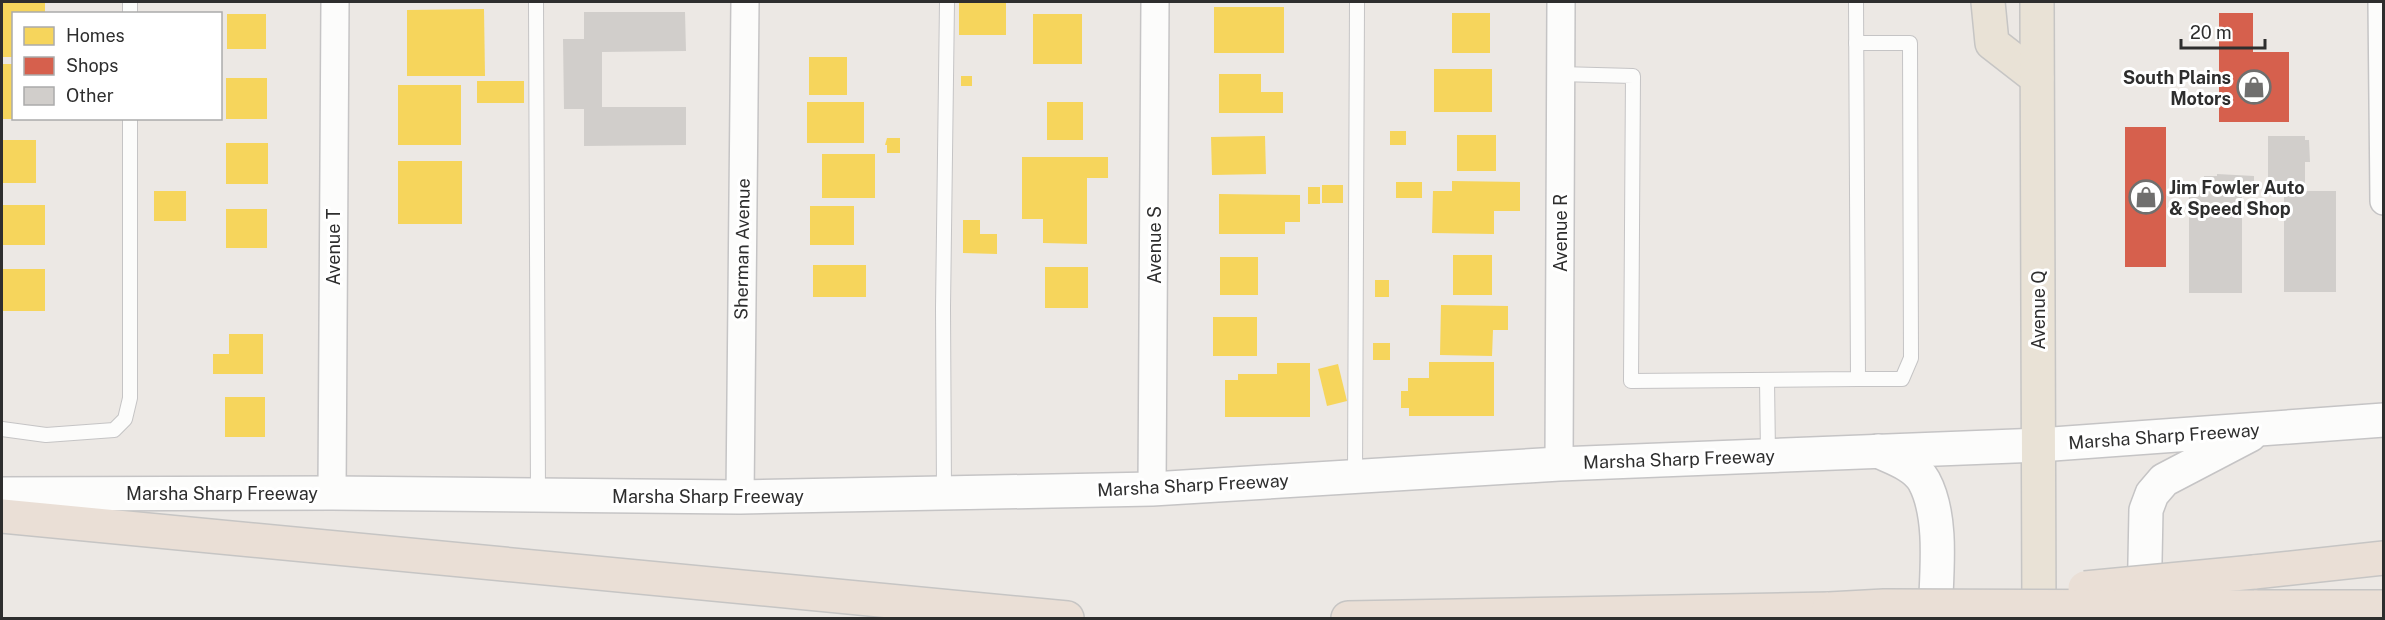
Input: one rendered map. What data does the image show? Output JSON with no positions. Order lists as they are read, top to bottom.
{
  "streets": {
    "highway": ["Avenue Q"],
    "main road": ["Marsha Sharp Freeway"],
    "street": [
      "Avenue R",
      "Avenue S",
      "Avenue T",
      "Sherman Avenue"
    ]
  },
  "crossings": [
    ["Avenue R", "Marsha Sharp Freeway"],
    ["Avenue S", "Marsha Sharp Freeway"],
    ["Avenue T", "Marsha Sharp Freeway"],
    ["Sherman Avenue", "Marsha Sharp Freeway"],
    ["Avenue Q", "Marsha Sharp Freeway"]
  ],
  "places": {
    "shop": ["South Plains Motors", "Jim Fowler Auto & Speed Shop"]
  },
  "legend": ["Homes", "Shops", "Other"],
  "scale_bar": "20 m"
}
